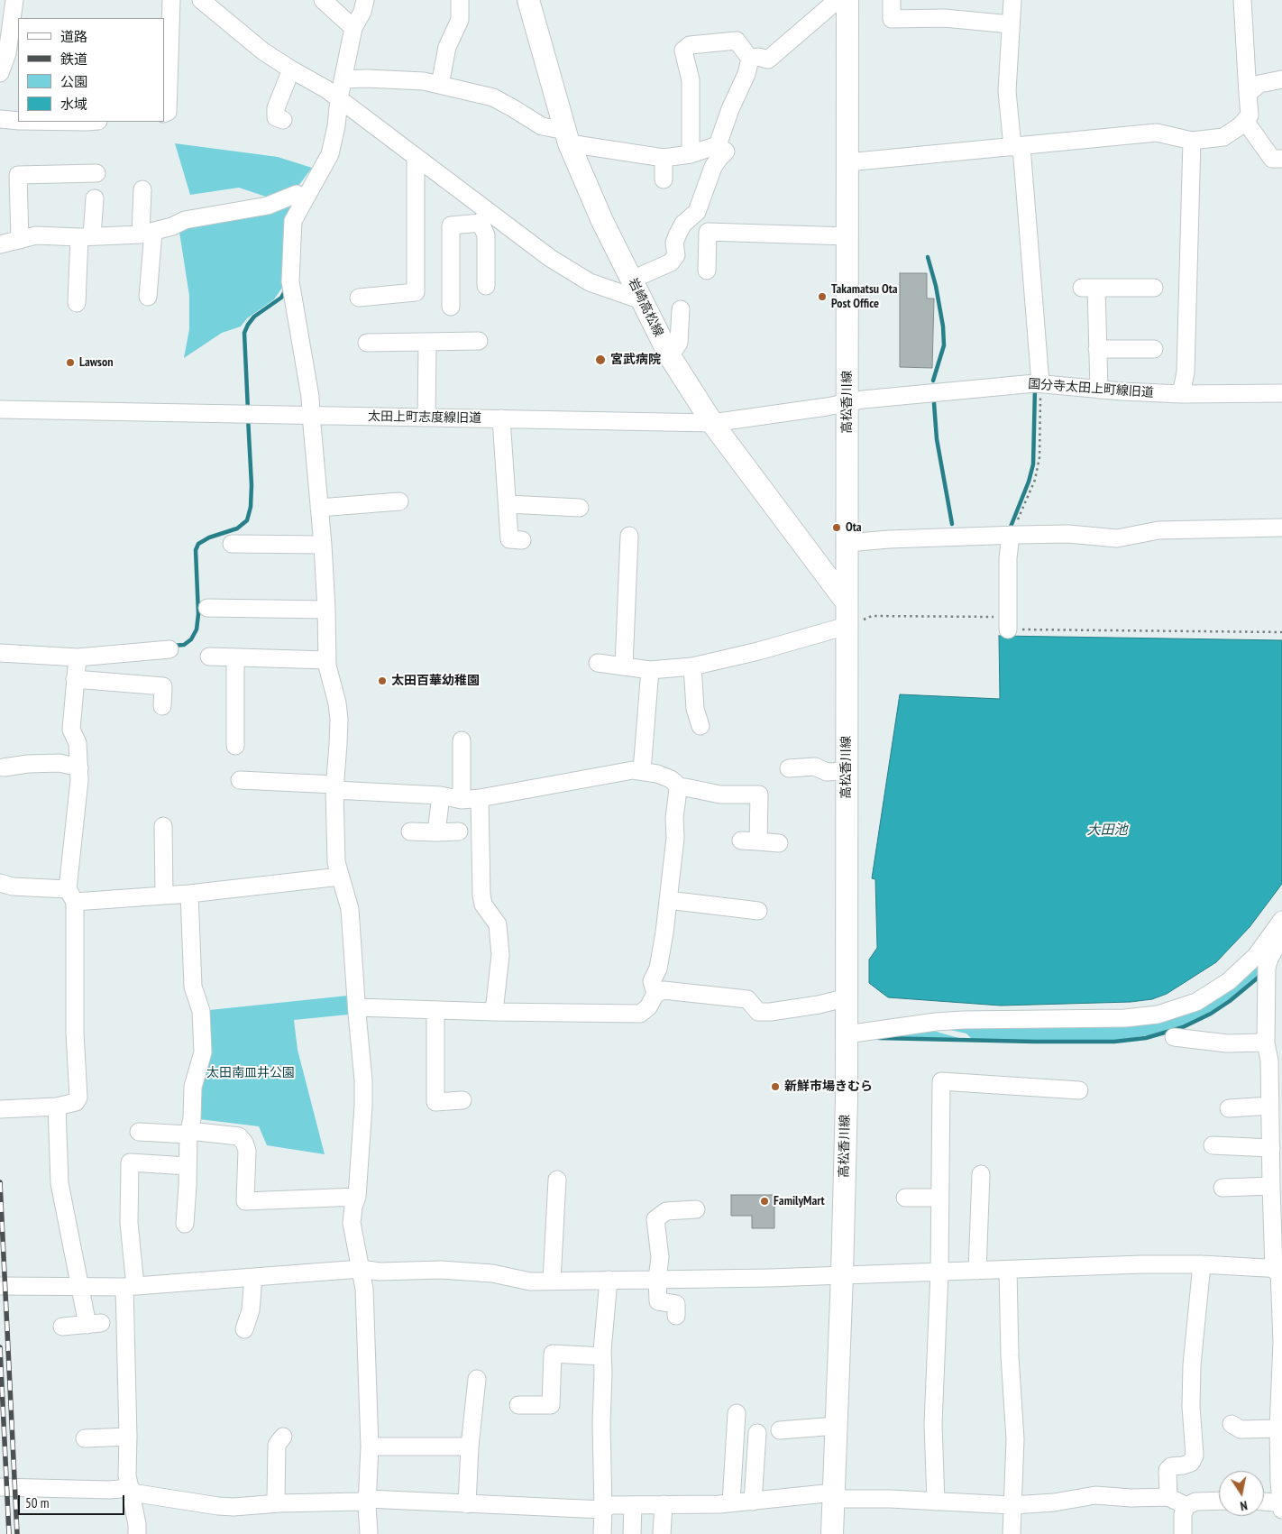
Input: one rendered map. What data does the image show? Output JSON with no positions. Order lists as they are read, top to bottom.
{
  "streets": {
    "main road": ["岩崎高松線", "高松香川線"],
    "street": ["国分寺太田上町線旧道", "太田上町志度線旧道"]
  },
  "crossings": [
    ["岩崎高松線", "高松香川線"],
    ["岩崎高松線", "太田上町志度線旧道"],
    ["国分寺太田上町線旧道", "高松香川線"],
    ["国分寺太田上町線旧道", "太田上町志度線旧道"],
    ["高松香川線", "太田上町志度線旧道"]
  ],
  "water": ["大田池"],
  "parks": ["太田南皿井公園"],
  "places": [
    "Takamatsu Ota Post Office",
    "宮武病院",
    "Lawson",
    "Ota",
    "太田百華幼稚園",
    "新鮮市場きむら",
    "FamilyMart"
  ],
  "legend": [
    "道路",
    "鉄道",
    "公園",
    "水域"
  ],
  "scale_bar": "50 m",
  "north": "bottom"
}
